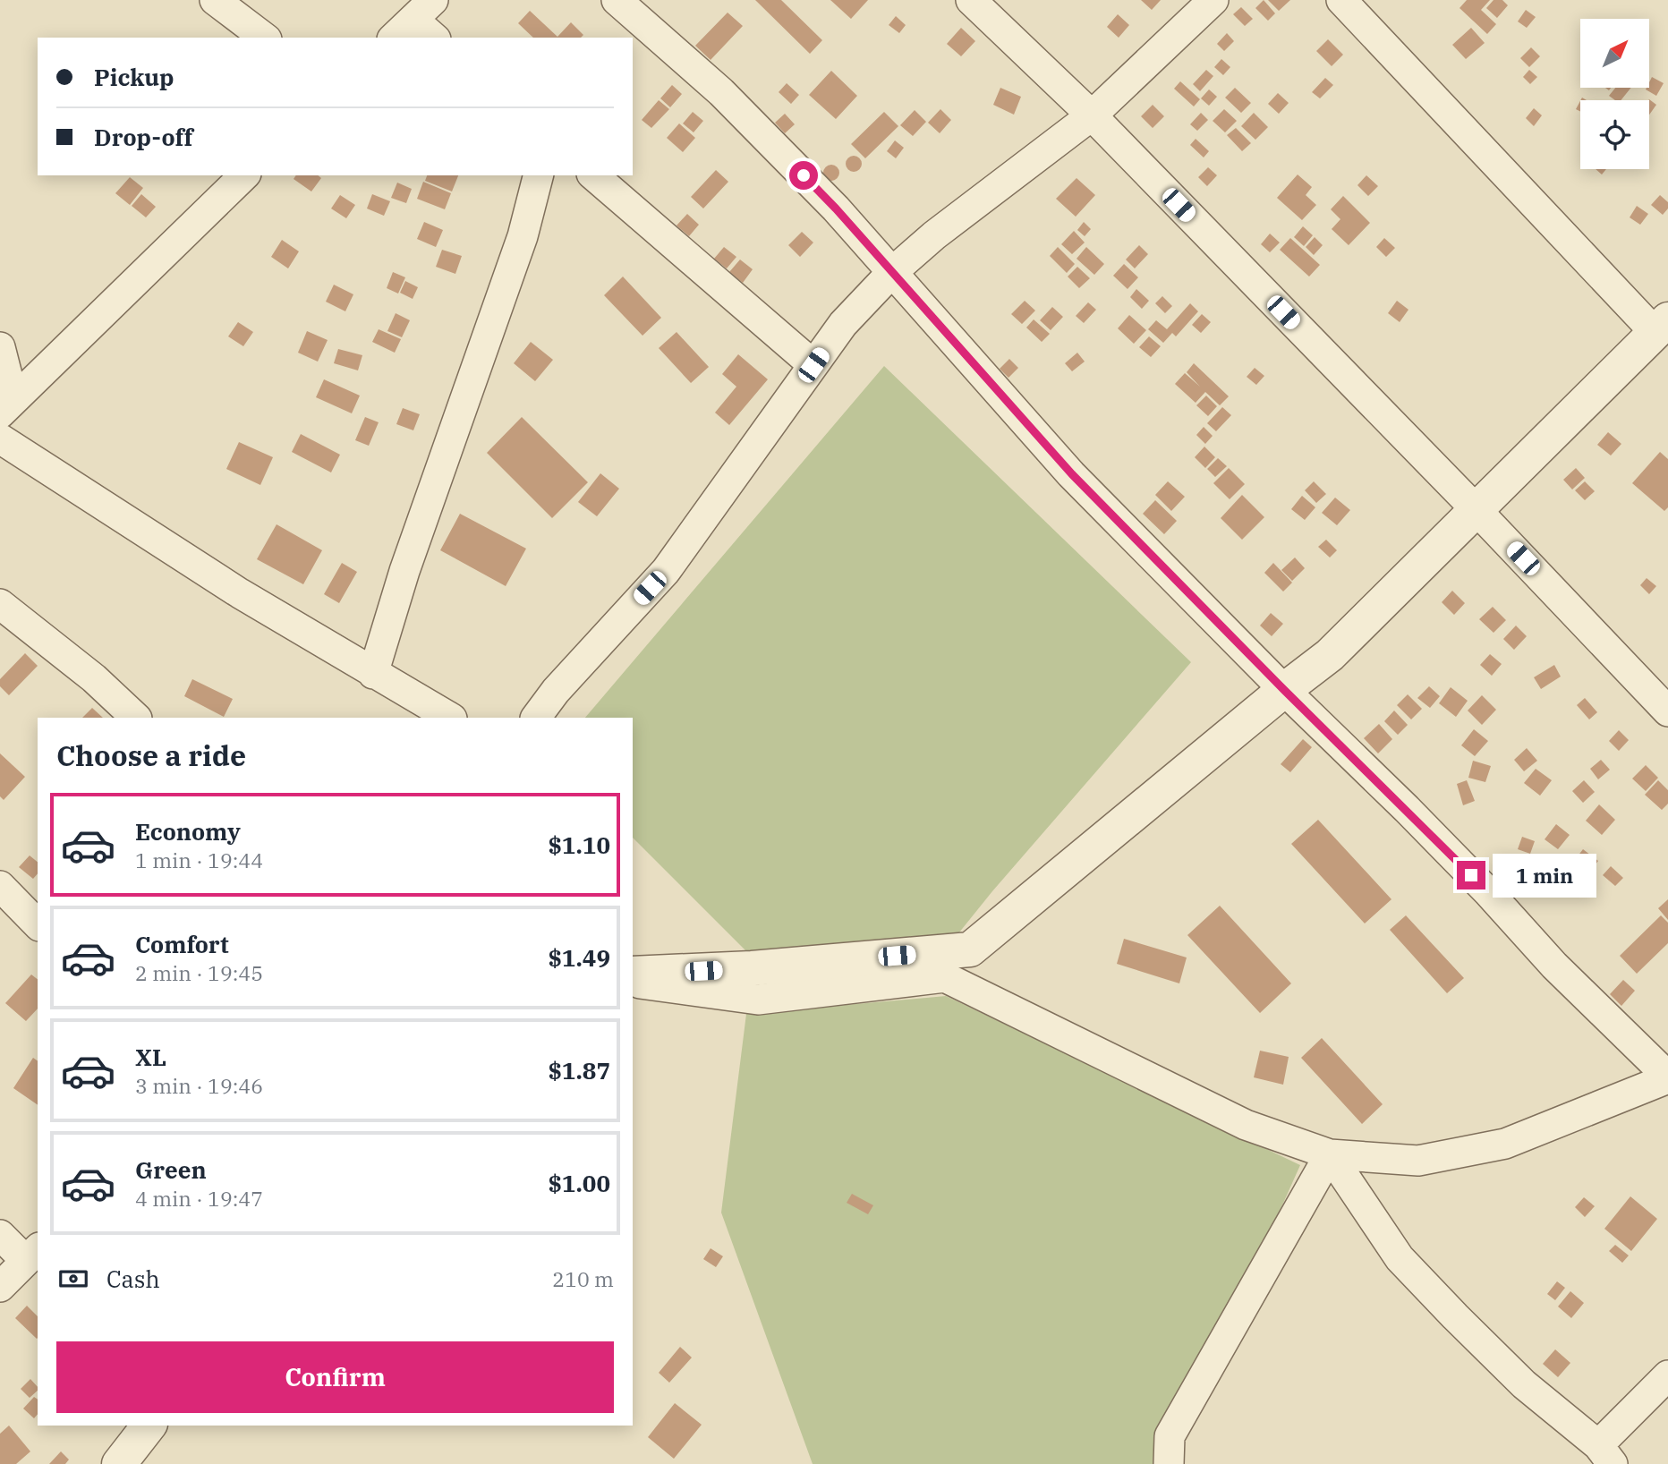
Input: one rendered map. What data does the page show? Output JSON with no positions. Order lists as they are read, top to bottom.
{
  "north": "top right",
  "page": {
    "banner": ["Pickup", "Drop-off"],
    "heading": "Choose a ride",
    "list": [
      {
        "name": "Economy",
        "note": "1 min · 19:44",
        "value": "$1.10"
      },
      {
        "name": "Comfort",
        "note": "2 min · 19:45",
        "value": "$1.49"
      },
      {
        "name": "XL",
        "note": "3 min · 19:46",
        "value": "$1.87"
      },
      {
        "name": "Green",
        "note": "4 min · 19:47",
        "value": "$1.00"
      }
    ],
    "bubble": "1 min",
    "pay": ["Cash", "210 m"],
    "buttons": "Confirm"
  }
}
